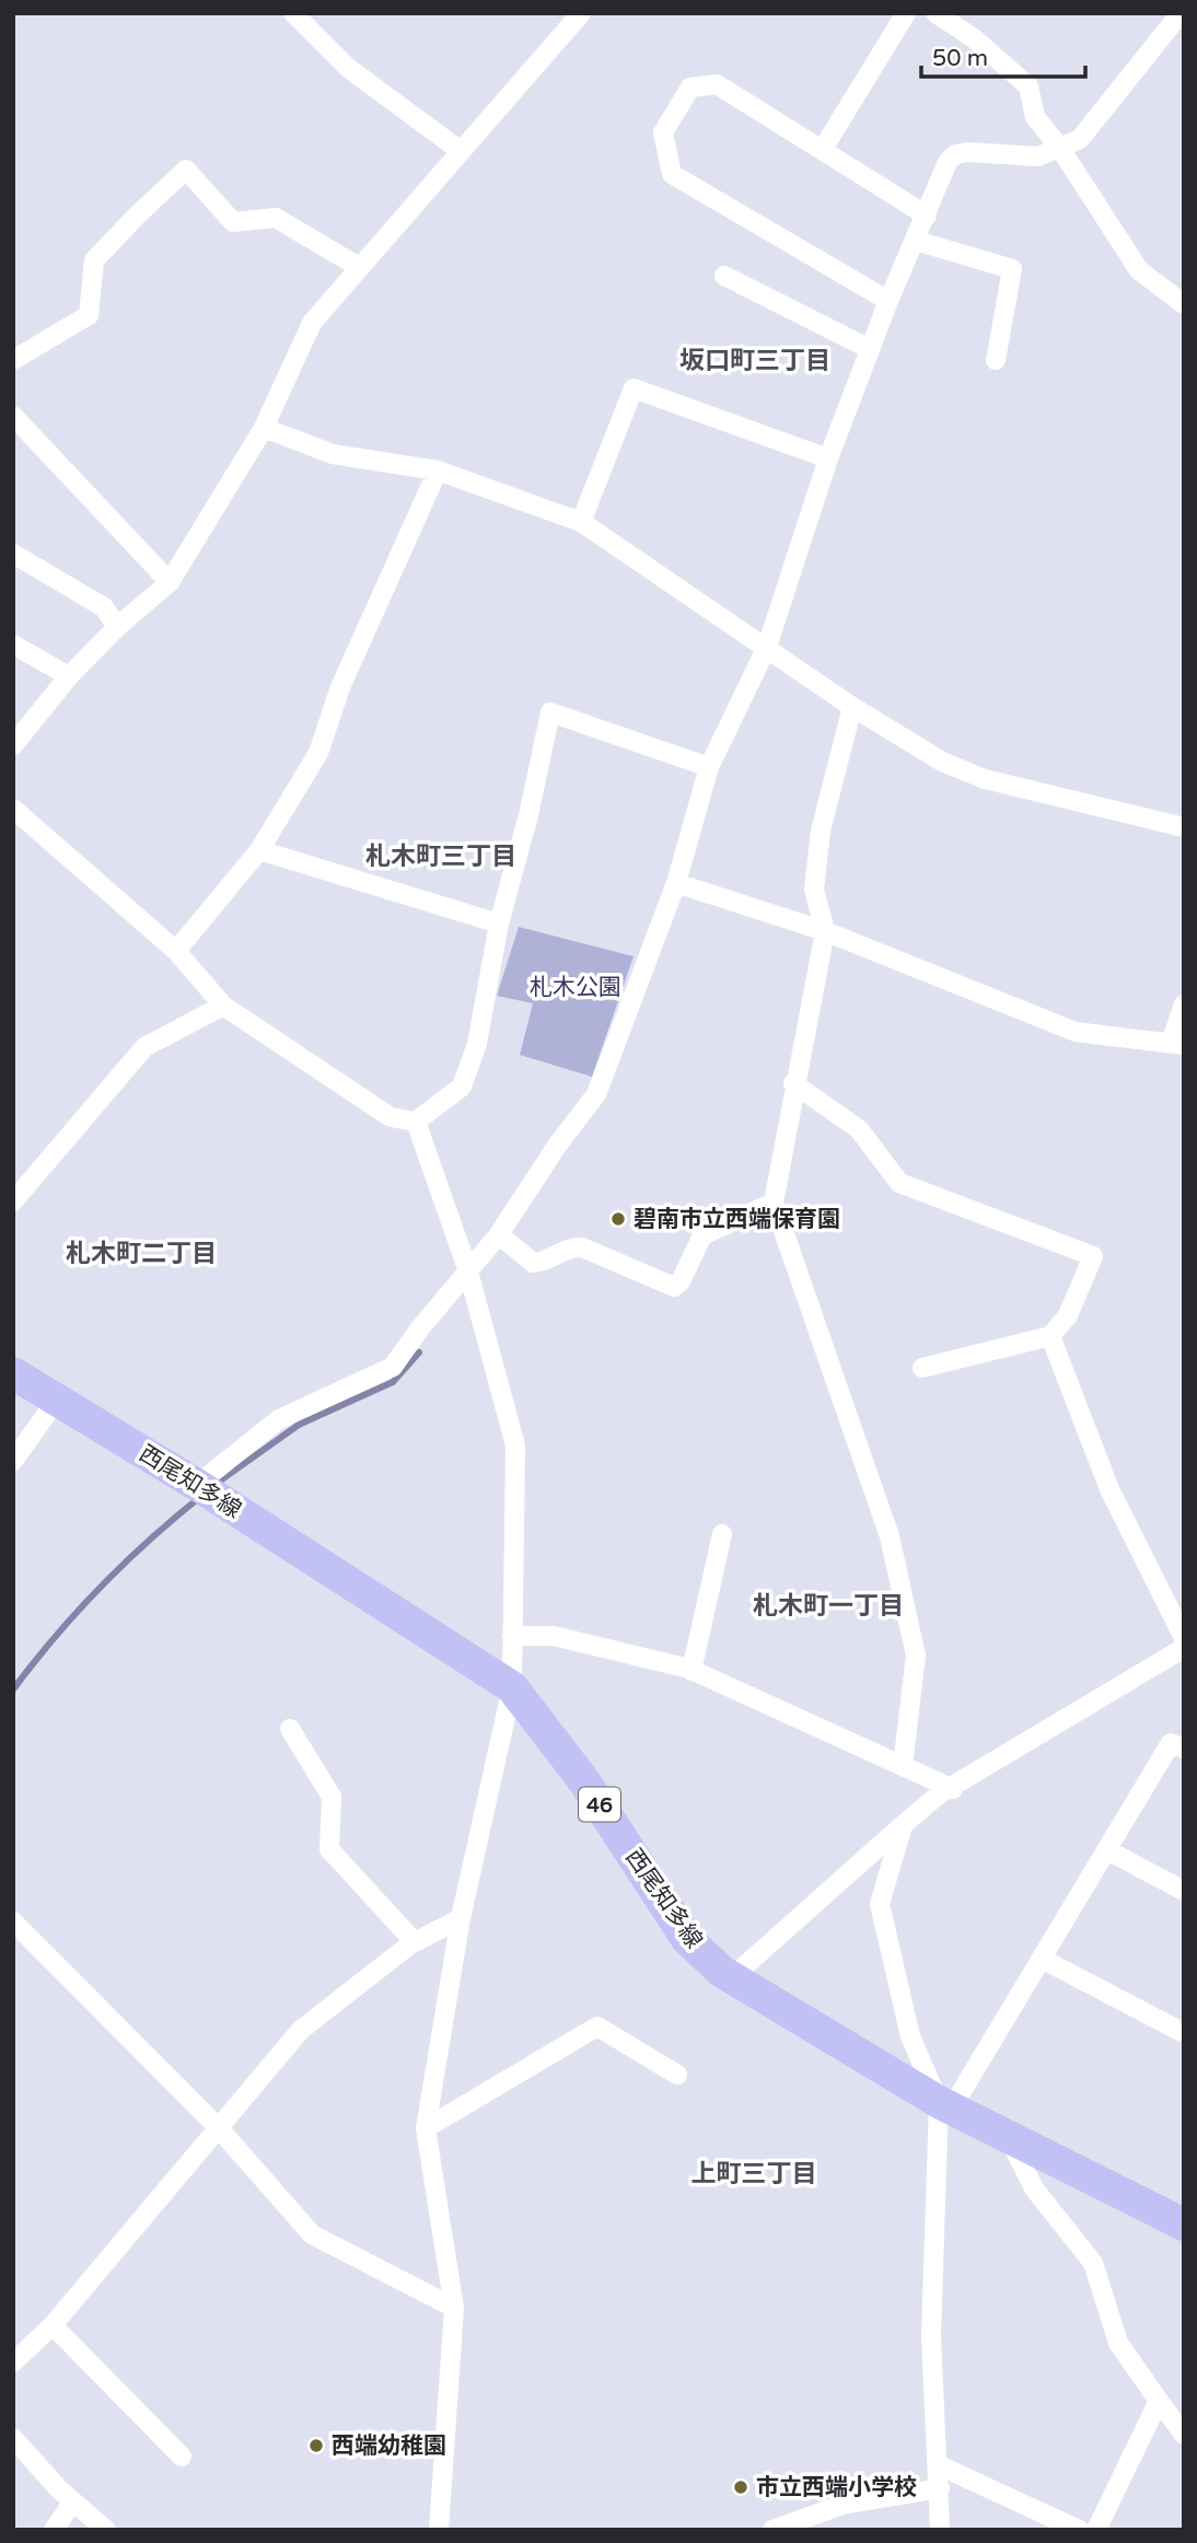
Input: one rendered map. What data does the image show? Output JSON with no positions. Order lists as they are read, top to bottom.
{
  "streets": {
    "main road": ["西尾知多線", "46"]
  },
  "districts": [
    "坂口町三丁目",
    "札木町三丁目",
    "札木町二丁目",
    "札木町一丁目",
    "上町三丁目"
  ],
  "parks": ["札木公園"],
  "places": ["碧南市立西端保育園", "西端幼稚園", "市立西端小学校"],
  "scale_bar": "50 m"
}
